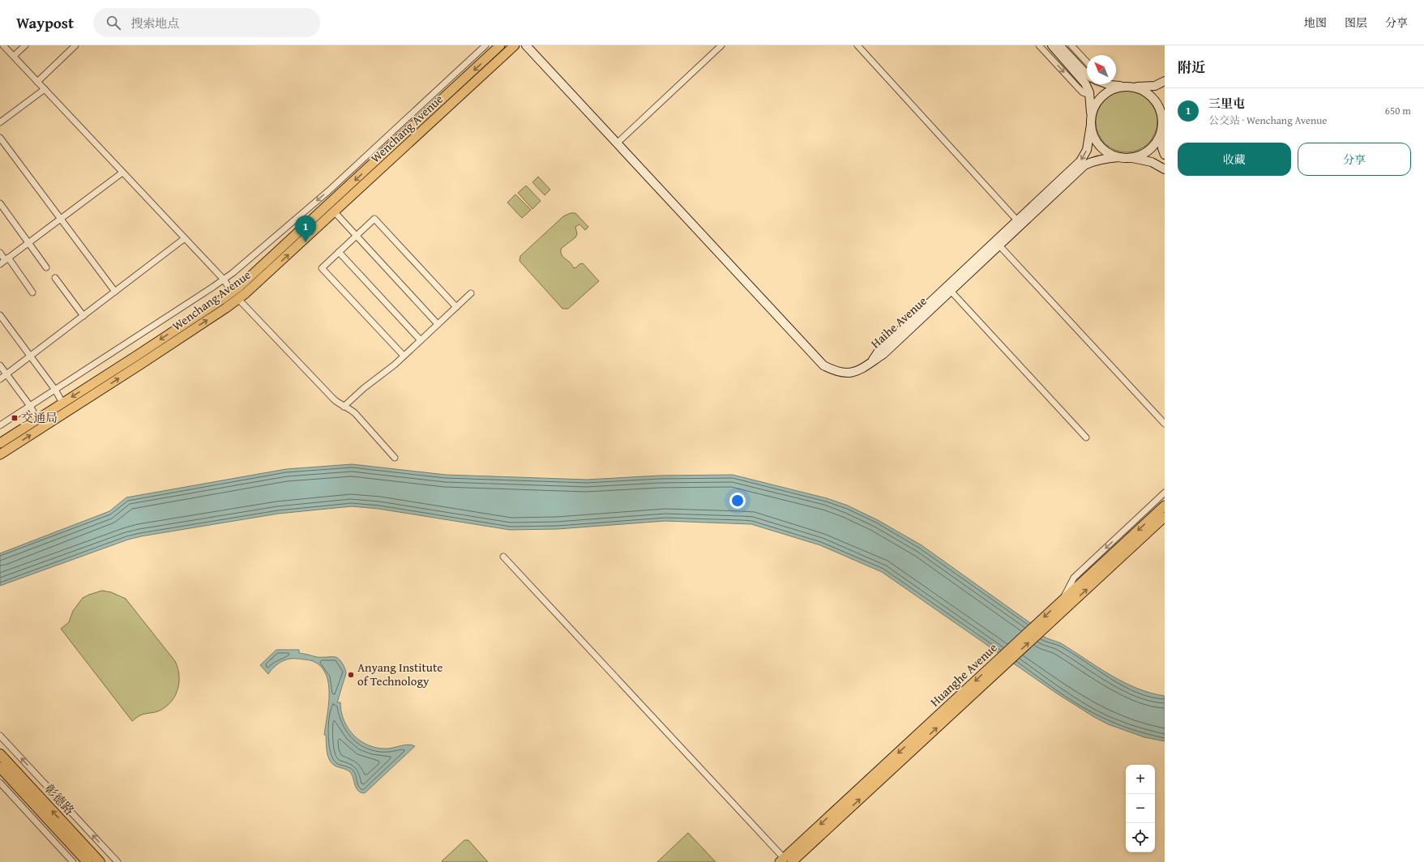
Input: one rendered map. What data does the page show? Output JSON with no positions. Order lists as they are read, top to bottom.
{
  "streets": {
    "highway": ["彰德路"],
    "main road": ["Wenchang Avenue", "Huanghe Avenue"],
    "street": ["Haihe Avenue"]
  },
  "places": {
    "transit": ["交通局"],
    "other": ["Anyang Institute of Technology"]
  },
  "north": "top left",
  "page": {
    "header": "Waypost",
    "search": "搜索地点",
    "nav": ["地图", "图层", "分享"],
    "heading": "附近",
    "list": [
      {
        "mark": "1",
        "name": "三里屯",
        "note": "公交站 · Wenchang Avenue",
        "value": "650 m"
      }
    ],
    "buttons": ["收藏", "分享"],
    "pins": "1",
    "map_buttons": ["+", "−"]
  }
}
